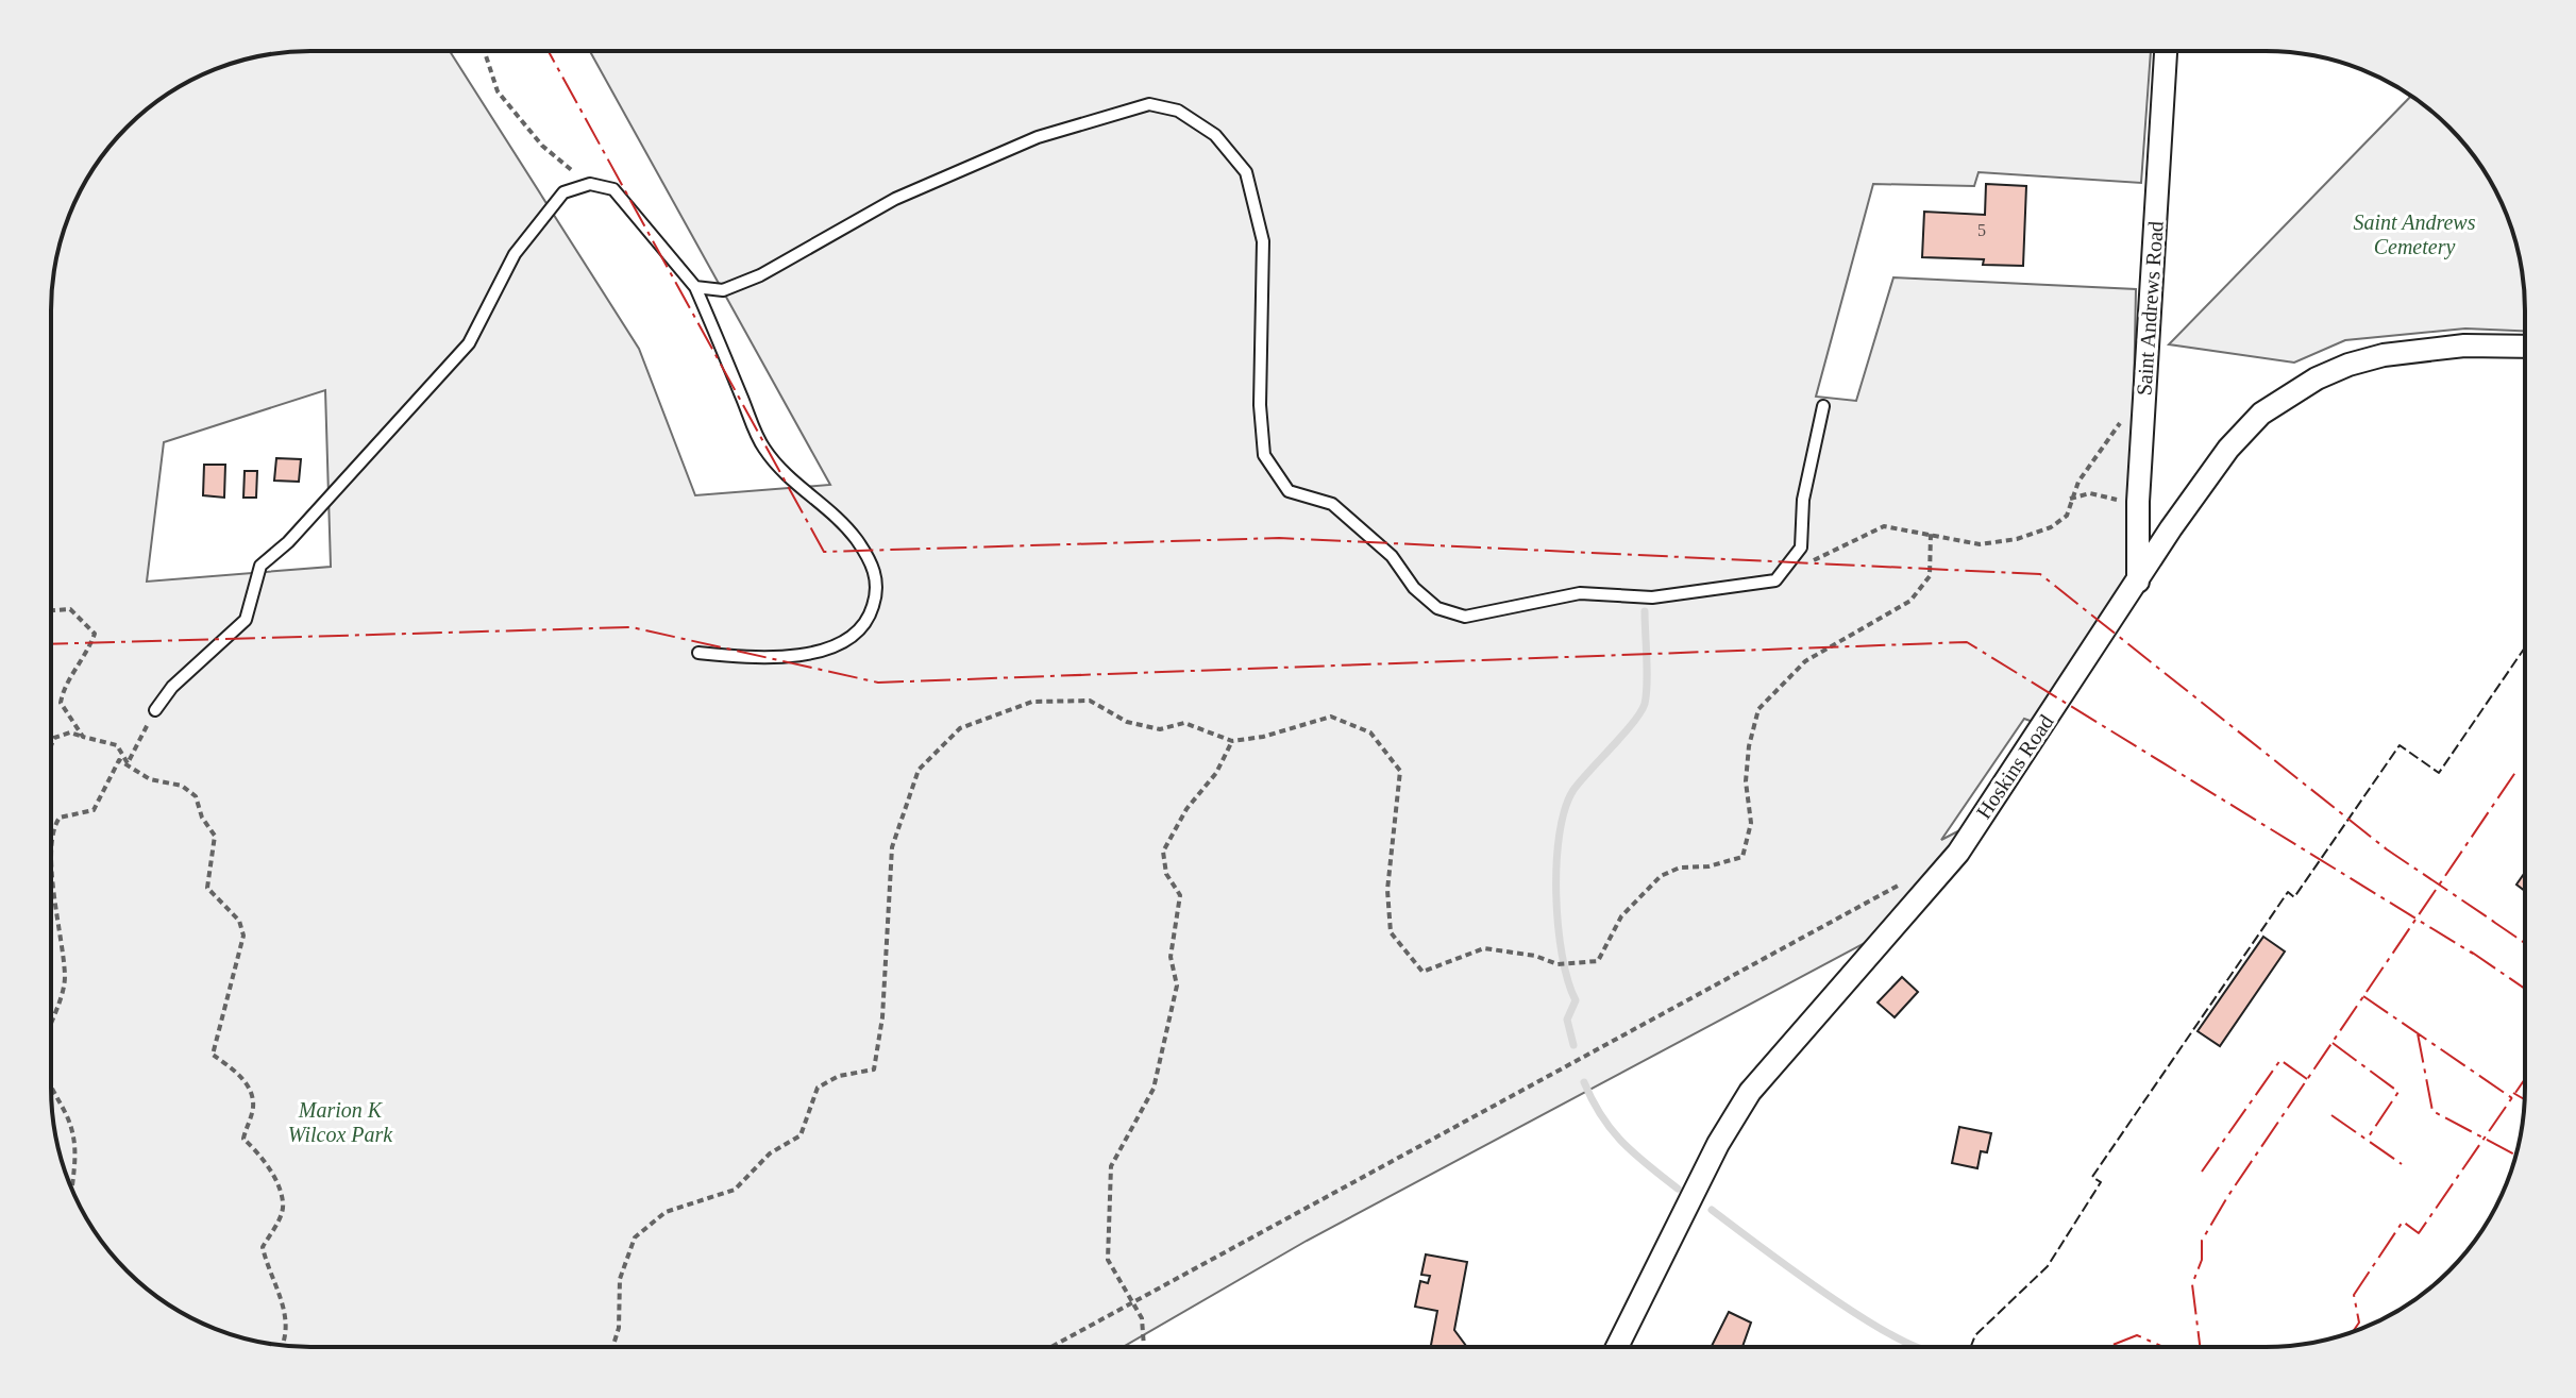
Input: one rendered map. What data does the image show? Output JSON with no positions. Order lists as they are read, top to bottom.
{
  "streets": {
    "street": ["Saint Andrews Road", "Hoskins Road"]
  },
  "crossings": [
    ["Saint Andrews Road", "Hoskins Road"]
  ],
  "parks": ["Saint Andrews Cemetery", "Marion K Wilcox Park"],
  "house_numbers": ["5"]
}
